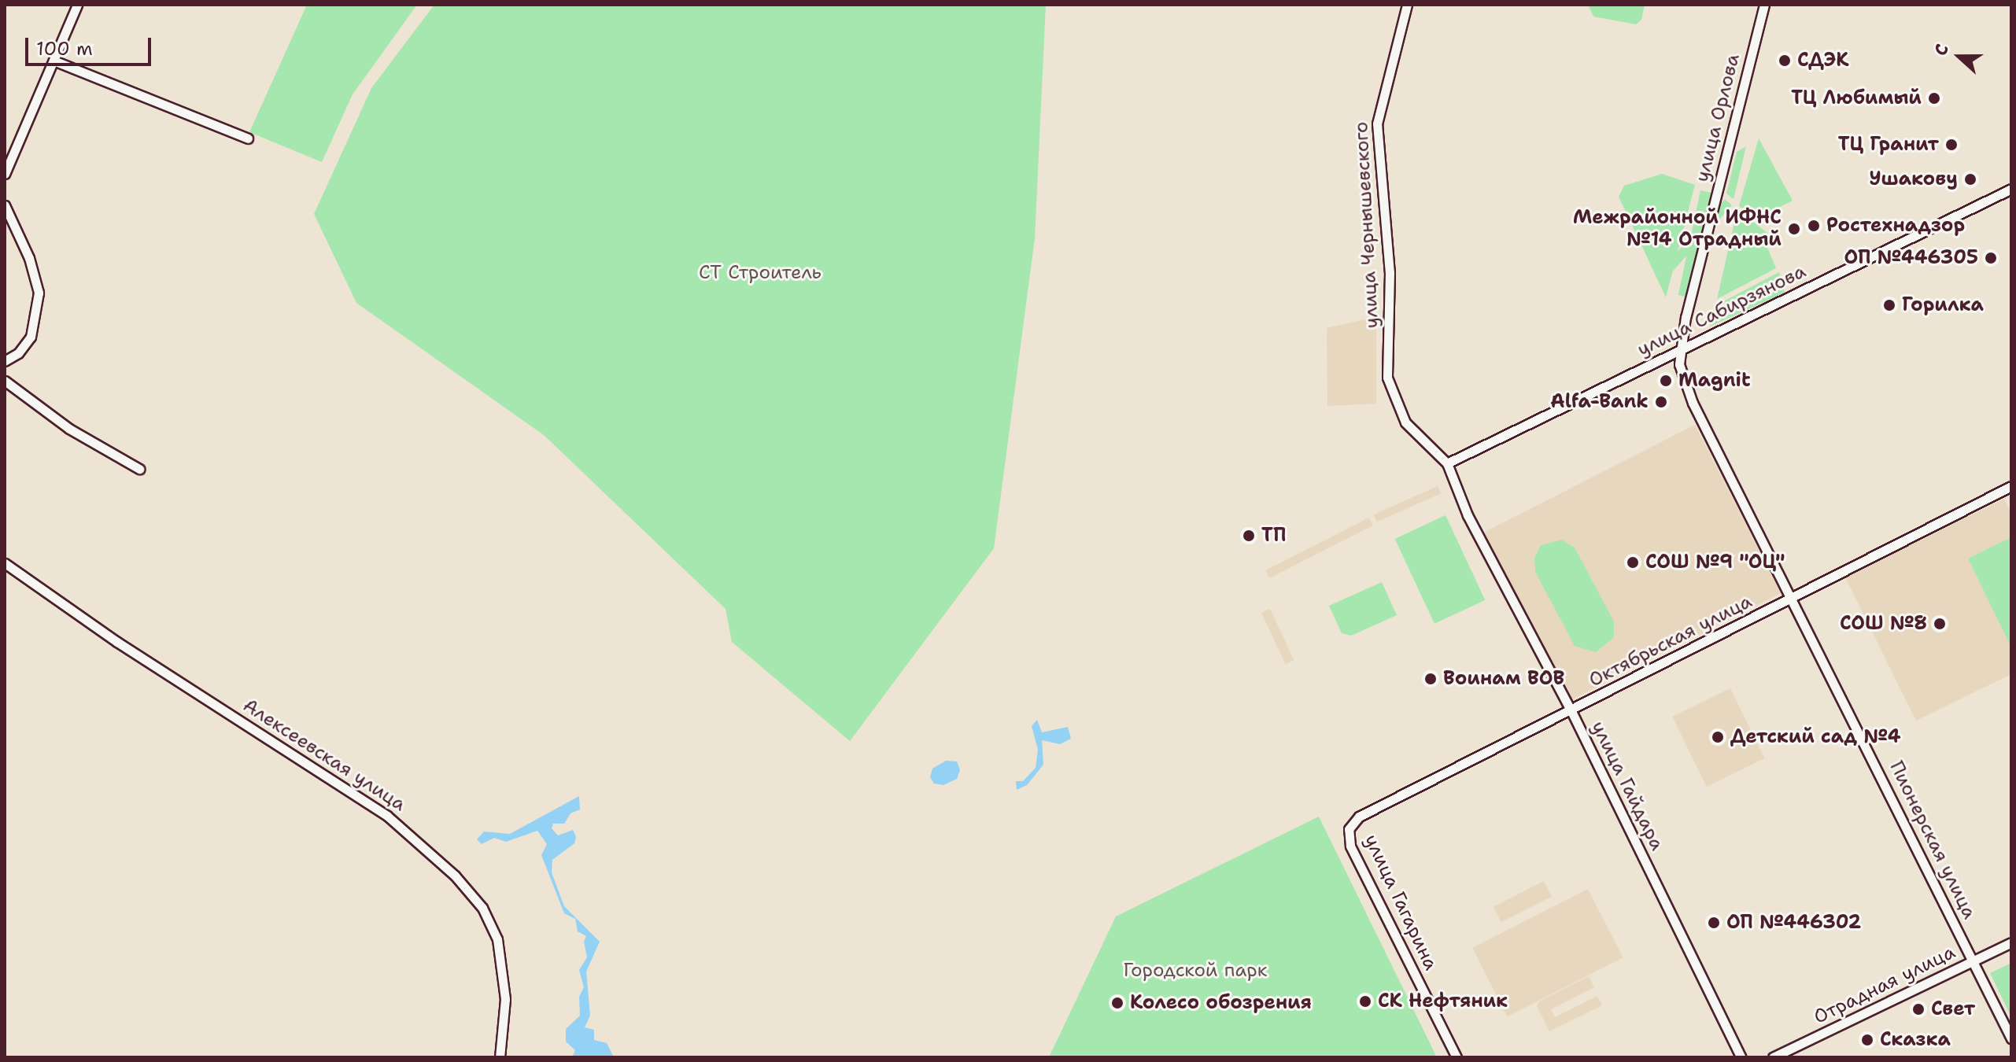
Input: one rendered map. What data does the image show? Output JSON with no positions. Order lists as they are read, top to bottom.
{
  "streets": {
    "street": [
      "улица Орлова",
      "улица Чернышевского",
      "улица Сабирзянова",
      "Октябрьская улица",
      "Алексеевская улица",
      "улица Гайдара",
      "Пионерская улица",
      "улица Гагарина",
      "Отрадная улица"
    ]
  },
  "crossings": [
    ["улица Орлова", "улица Сабирзянова"],
    ["улица Орлова", "Пионерская улица"],
    ["улица Чернышевского", "улица Сабирзянова"],
    ["улица Чернышевского", "улица Гайдара"],
    ["улица Сабирзянова", "улица Гайдара"],
    ["улица Сабирзянова", "Пионерская улица"],
    ["Октябрьская улица", "улица Гайдара"],
    ["Октябрьская улица", "Пионерская улица"],
    ["Октябрьская улица", "улица Гагарина"],
    ["Пионерская улица", "Отрадная улица"]
  ],
  "parks": ["СТ Строитель", "Городской парк"],
  "places": [
    "СДЭК",
    "ТЦ Любимый",
    "ТЦ Гранит",
    "Ушакову",
    "Ростехнадзор",
    "Межрайонной ИФНС №14 Отрадный",
    "ОП №446305",
    "Горилка",
    "Magnit",
    "Alfa-Bank",
    "ТП",
    "СОШ №9 \"ОЦ\"",
    "СОШ №8",
    "Воинам ВОВ",
    "Детский сад №4",
    "ОП №446302",
    "СК Нефтяник",
    "Колесо обозрения",
    "Свет",
    "Сказка"
  ],
  "scale_bar": "100 m",
  "north": "left"
}
